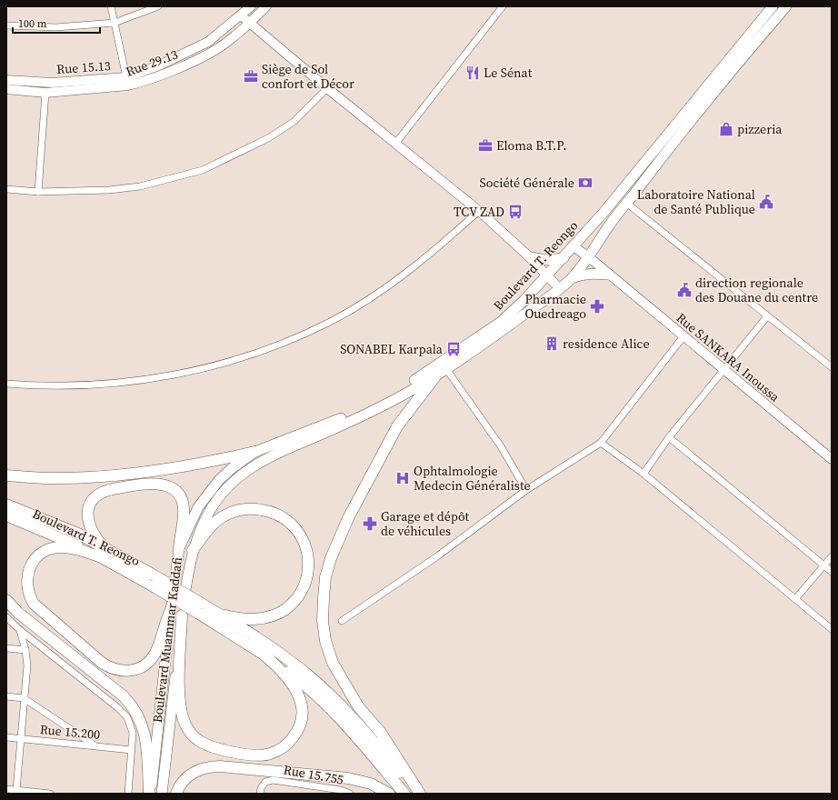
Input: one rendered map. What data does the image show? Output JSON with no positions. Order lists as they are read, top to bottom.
{
  "streets": {
    "highway": ["Boulevard T. Reongo"],
    "main road": [
      "Rue 29.13",
      "Rue 15.13",
      "Rue SANKARA Inoussa",
      "Boulevard Muammar Kaddafi"
    ],
    "street": ["Rue 15.200", "Rue 15.755"]
  },
  "crossings": [
    ["Boulevard T. Reongo", "Rue SANKARA Inoussa"],
    ["Boulevard T. Reongo", "Boulevard Muammar Kaddafi"]
  ],
  "places": {
    "restaurant": ["Le Sénat"],
    "office": ["Siège de Sol confort et Décor", "Eloma B.T.P."],
    "shop": ["pizzeria"],
    "bank": ["Société Générale"],
    "public building": ["Laboratoire National de Santé Publique", "direction regionale des Douane du centre"],
    "bus stop": ["TCV ZAD", "SONABEL Karpala"],
    "pharmacy": ["Pharmacie Ouedreago", "Garage et dépôt de véhicules"],
    "building": ["residence Alice"],
    "hospital": ["Ophtalmologie Medecin Généraliste"]
  },
  "scale_bar": "100 m"
}
